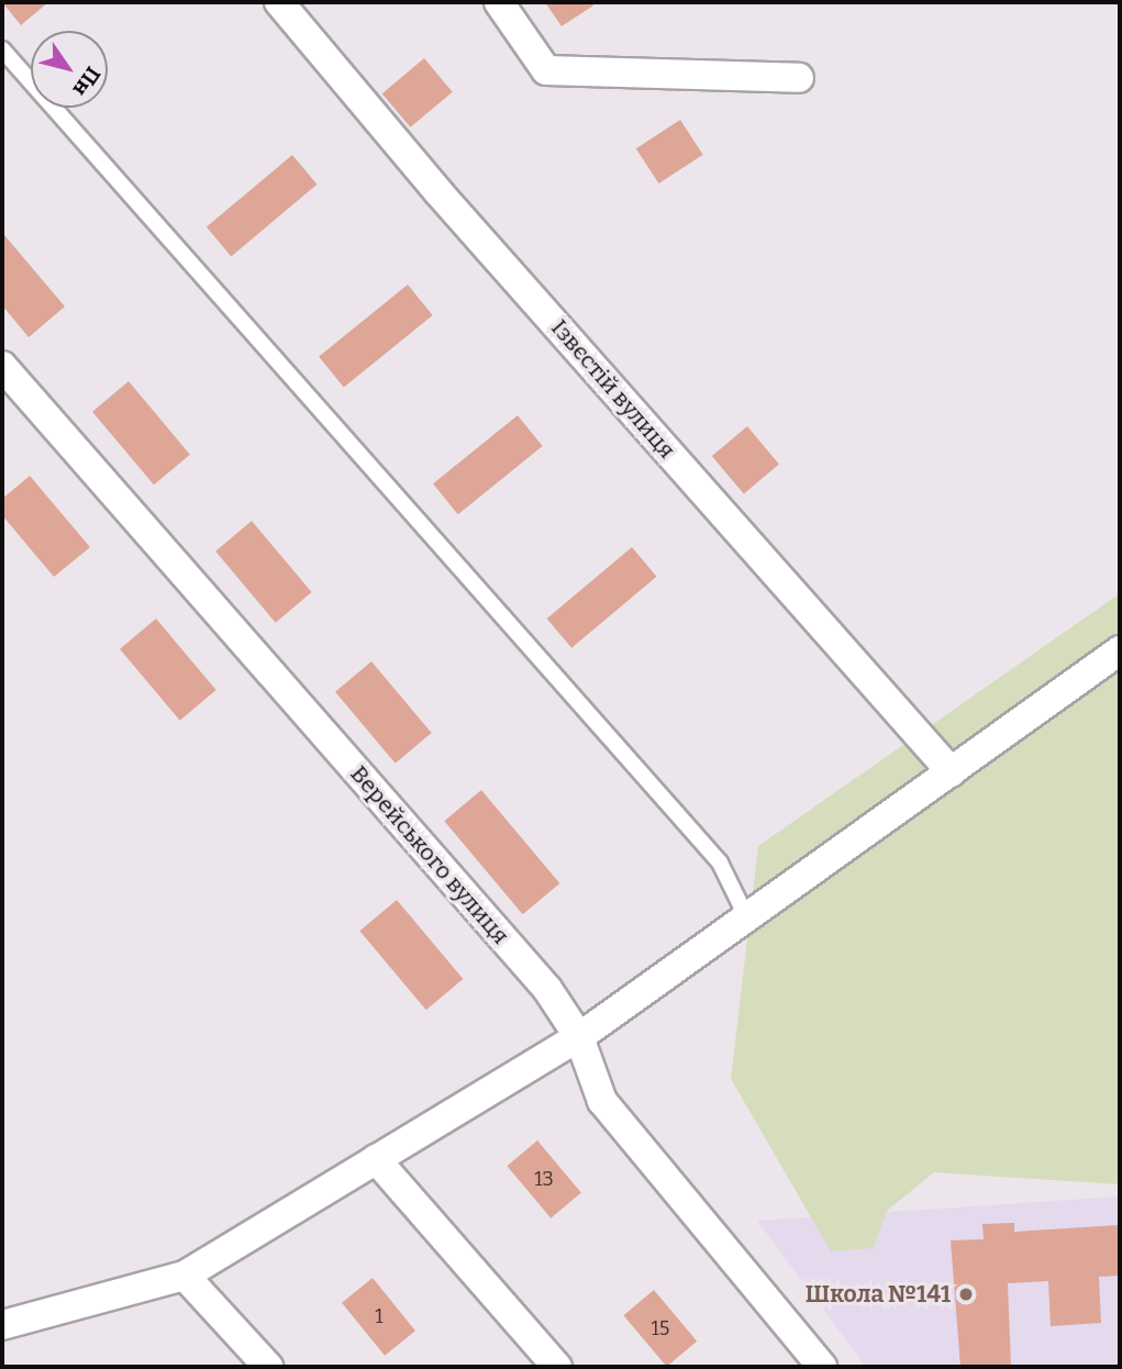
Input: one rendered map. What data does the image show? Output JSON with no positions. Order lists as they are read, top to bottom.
{
  "streets": {
    "street": ["Ізвєстій вулиця", "Верейського вулиця"]
  },
  "places": ["Школа №141"],
  "house_numbers": ["13", "1", "15"],
  "north": "bottom right"
}
